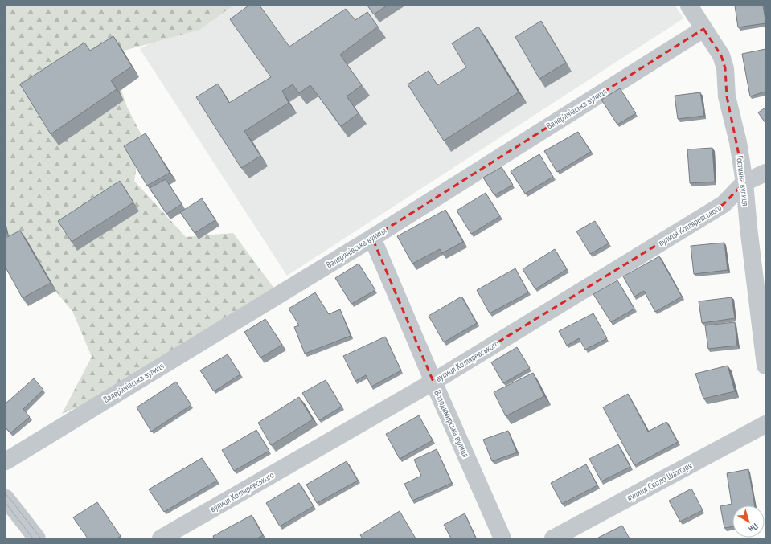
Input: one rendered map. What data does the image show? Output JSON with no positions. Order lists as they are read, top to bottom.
{
  "streets": {
    "street": [
      "Валер’янівська вулиця",
      "Гостинна вулиця",
      "вулиця Котляревського",
      "Володимирська вулиця",
      "вулиця Світло Шахтаря"
    ]
  },
  "crossings": [
    ["Валер’янівська вулиця", "Гостинна вулиця"],
    ["Валер’янівська вулиця", "Володимирська вулиця"],
    ["Гостинна вулиця", "вулиця Котляревського"],
    ["вулиця Котляревського", "Володимирська вулиця"]
  ],
  "north": "bottom right"
}
